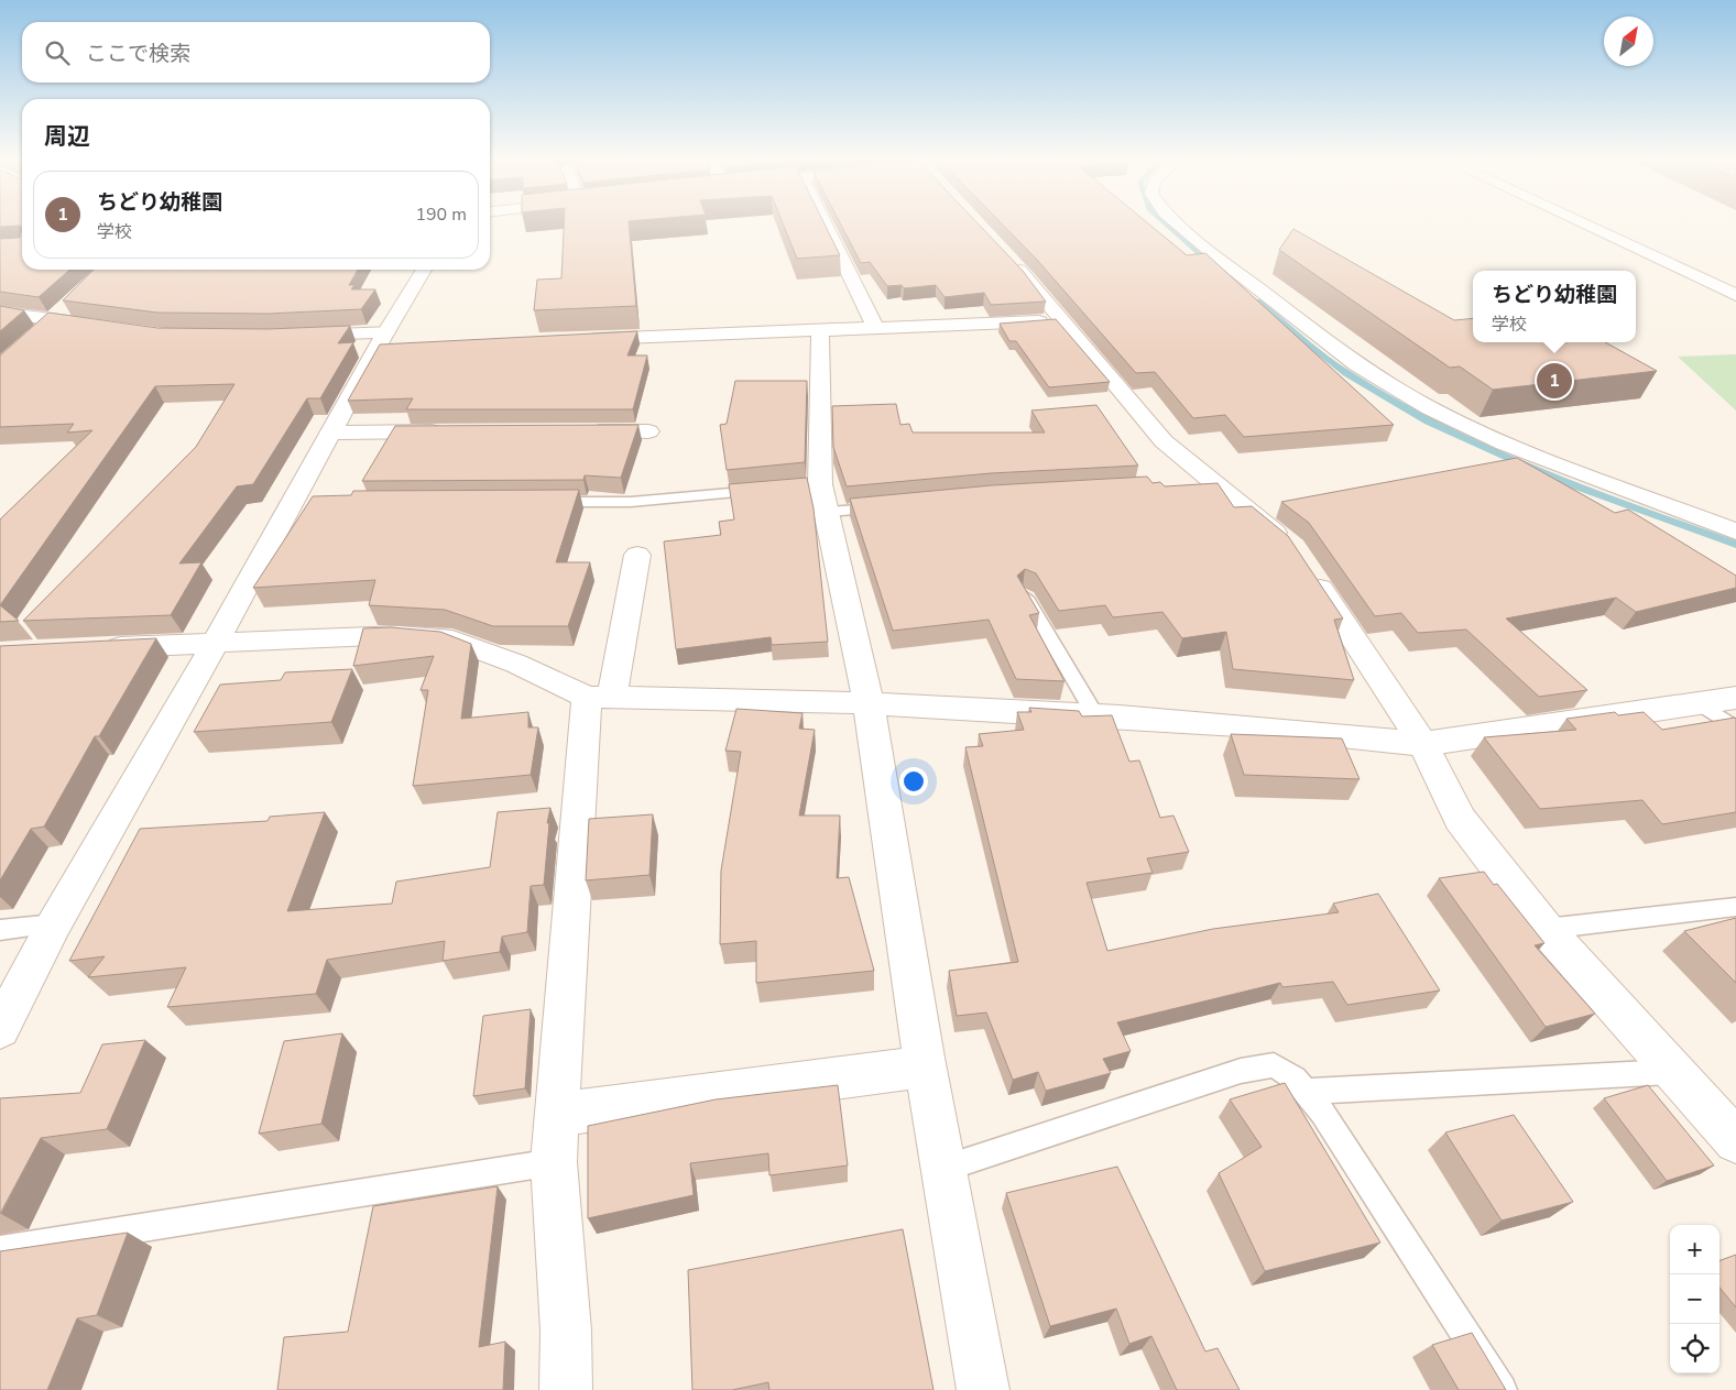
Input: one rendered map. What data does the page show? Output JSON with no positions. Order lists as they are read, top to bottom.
{
  "north": "top right",
  "page": {
    "search": "ここで検索",
    "heading": "周辺",
    "list": [
      {
        "mark": "1",
        "name": "ちどり幼稚園",
        "note": "学校",
        "value": "190 m"
      }
    ],
    "popup": ["ちどり幼稚園", "学校"],
    "pins": "1",
    "map_buttons": ["+", "−"]
  }
}
